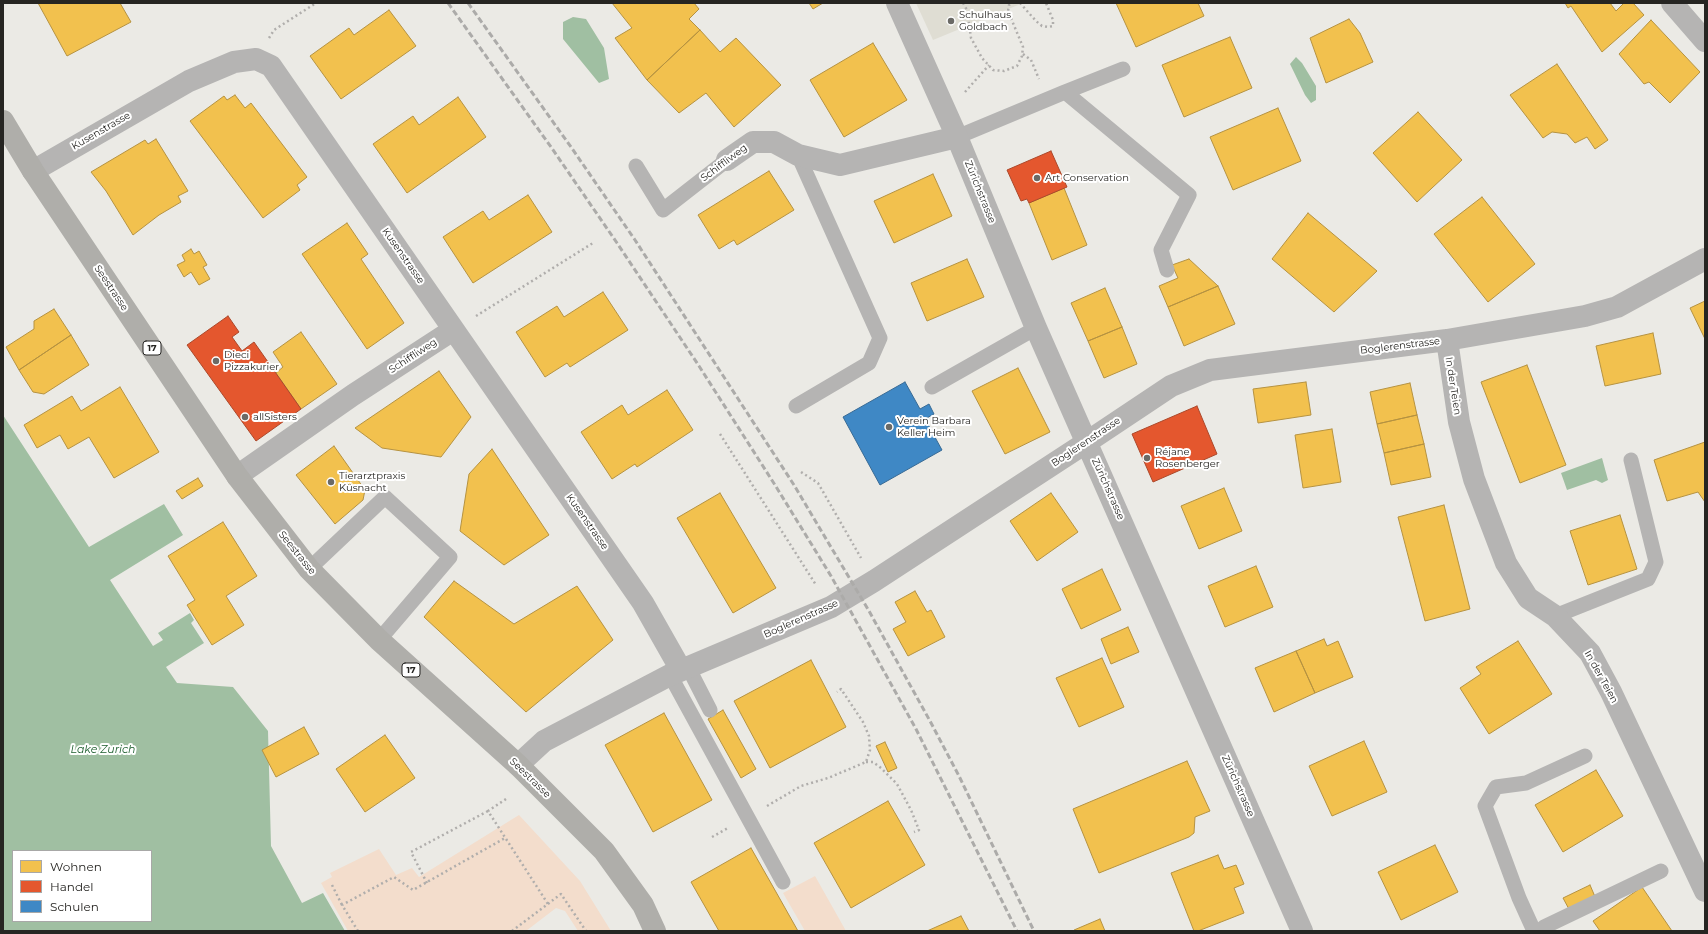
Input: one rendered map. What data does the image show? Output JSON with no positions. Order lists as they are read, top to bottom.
{
  "streets": {
    "main road": ["Seestrasse", "17"],
    "street": [
      "Kusenstrasse",
      "Schiffliweg",
      "Zürichstrasse",
      "Boglerenstrasse",
      "In der Teien"
    ]
  },
  "crossings": [
    ["Kusenstrasse", "Schiffliweg"],
    ["Kusenstrasse", "Seestrasse"],
    ["Kusenstrasse", "Boglerenstrasse"],
    ["Schiffliweg", "Zürichstrasse"],
    ["Schiffliweg", "Seestrasse"],
    ["Zürichstrasse", "Boglerenstrasse"],
    ["Seestrasse", "Boglerenstrasse"],
    ["Boglerenstrasse", "In der Teien"]
  ],
  "water": ["Lake Zurich"],
  "places": [
    "Schulhaus Goldbach",
    "Art Conservation",
    "Dieci Pizzakurier",
    "allSisters",
    "Verein Barbara Keller Heim",
    "Réjane Rosenberger",
    "Tierarztpraxis Küsnacht"
  ],
  "legend": ["Wohnen", "Handel", "Schulen"]
}
